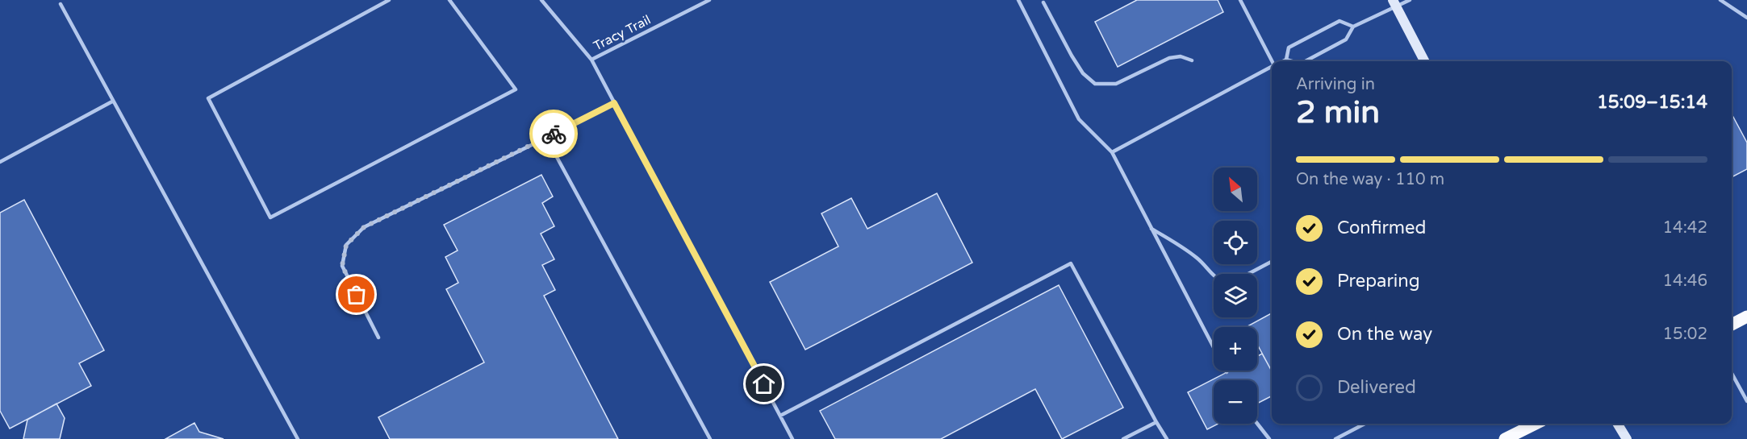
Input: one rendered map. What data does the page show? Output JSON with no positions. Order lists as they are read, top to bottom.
{
  "streets": {
    "lane": ["Tracy Trail"]
  },
  "north": "top left",
  "page": {
    "heading": ["2 min", "Arriving in", "15:09–15:14"],
    "bar": "On the way · 110 m",
    "map_buttons": ["+", "−"],
    "list": [
      ["Confirmed", "14:42"],
      ["Preparing", "14:46"],
      ["On the way", "15:02"],
      "Delivered"
    ]
  }
}
